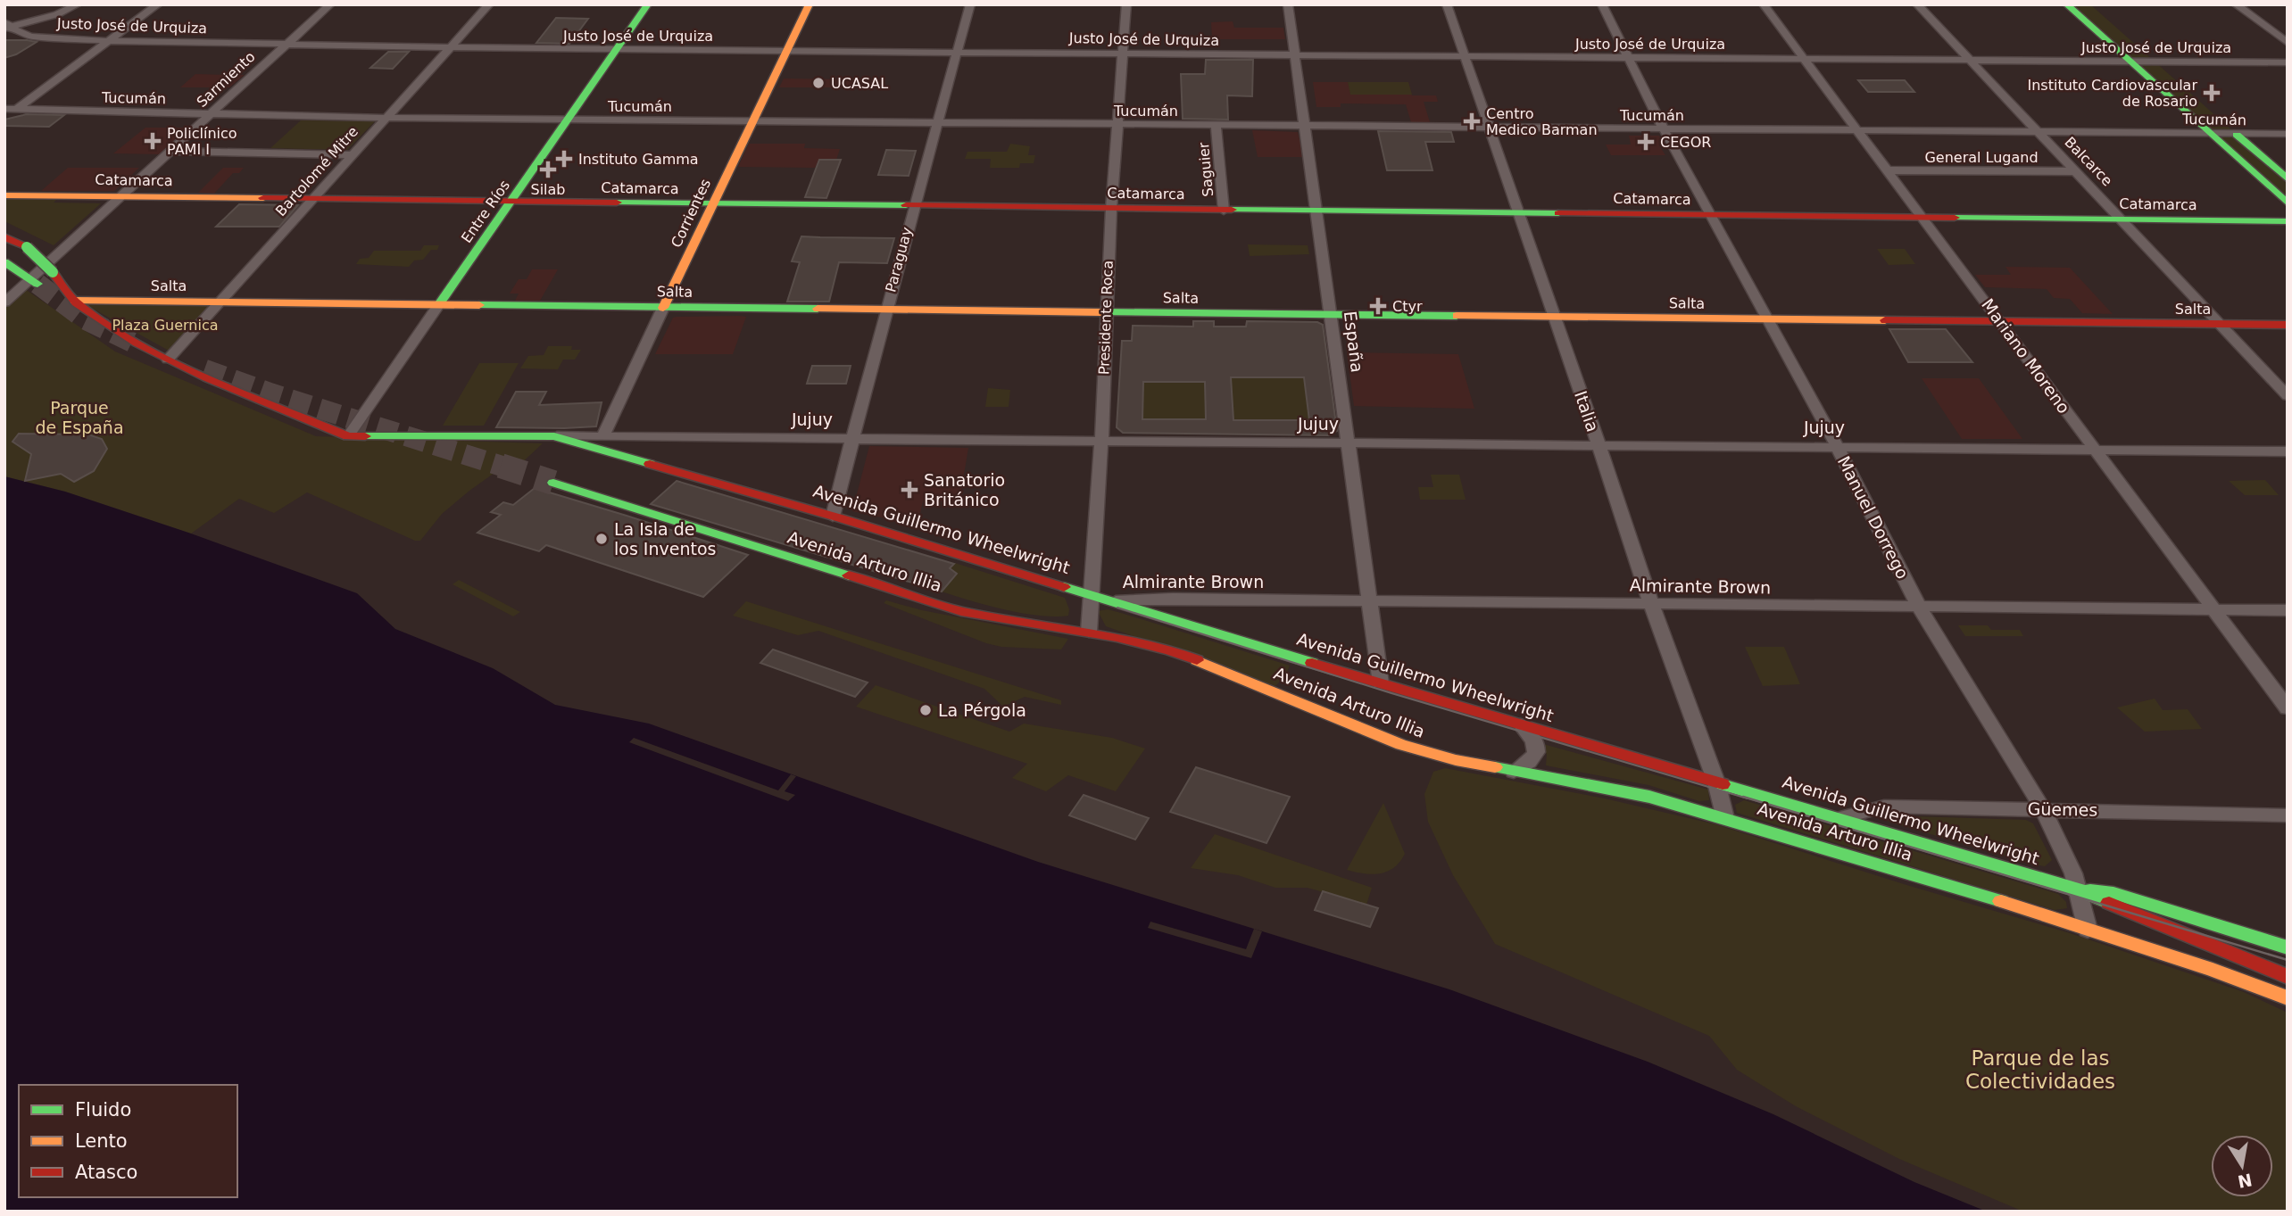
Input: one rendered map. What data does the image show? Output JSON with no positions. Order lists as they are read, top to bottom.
{
  "streets": {
    "main road": [
      "Catamarca",
      "Entre Ríos",
      "Corrientes",
      "Salta",
      "Jujuy",
      "Avenida Guillermo Wheelwright",
      "Avenida Arturo Illia"
    ],
    "street": [
      "Justo José de Urquiza",
      "Sarmiento",
      "Tucumán",
      "General Lugand",
      "Balcarce",
      "Saguier",
      "Bartolomé Mitre",
      "Paraguay",
      "Presidente Roca",
      "España",
      "Mariano Moreno",
      "Italia",
      "Manuel Dorrego",
      "Almirante Brown",
      "Güemes"
    ]
  },
  "crossings": [
    ["Justo José de Urquiza", "Sarmiento"],
    ["Justo José de Urquiza", "Balcarce"],
    ["Justo José de Urquiza", "Bartolomé Mitre"],
    ["Justo José de Urquiza", "Entre Ríos"],
    ["Justo José de Urquiza", "Corrientes"],
    ["Justo José de Urquiza", "Paraguay"],
    ["Justo José de Urquiza", "Presidente Roca"],
    ["Justo José de Urquiza", "España"],
    ["Justo José de Urquiza", "Mariano Moreno"],
    ["Justo José de Urquiza", "Italia"],
    ["Justo José de Urquiza", "Manuel Dorrego"],
    ["Sarmiento", "Tucumán"],
    ["Sarmiento", "Catamarca"],
    ["Tucumán", "Balcarce"],
    ["Tucumán", "Saguier"],
    ["Tucumán", "Bartolomé Mitre"],
    ["Tucumán", "Entre Ríos"],
    ["Tucumán", "Corrientes"],
    ["Tucumán", "Paraguay"],
    ["Tucumán", "Presidente Roca"],
    ["Tucumán", "España"],
    ["Tucumán", "Mariano Moreno"],
    ["Tucumán", "Italia"],
    ["Tucumán", "Manuel Dorrego"],
    ["General Lugand", "Balcarce"],
    ["General Lugand", "Mariano Moreno"],
    ["Balcarce", "Catamarca"],
    ["Balcarce", "Salta"],
    ["Saguier", "Catamarca"],
    ["Bartolomé Mitre", "Catamarca"],
    ["Bartolomé Mitre", "Salta"],
    ["Catamarca", "Entre Ríos"],
    ["Catamarca", "Corrientes"],
    ["Catamarca", "Paraguay"],
    ["Catamarca", "Presidente Roca"],
    ["Catamarca", "España"],
    ["Catamarca", "Mariano Moreno"],
    ["Catamarca", "Italia"],
    ["Catamarca", "Manuel Dorrego"],
    ["Entre Ríos", "Salta"],
    ["Entre Ríos", "Jujuy"],
    ["Corrientes", "Salta"],
    ["Corrientes", "Jujuy"],
    ["Paraguay", "Salta"],
    ["Paraguay", "Jujuy"],
    ["Paraguay", "Avenida Guillermo Wheelwright"],
    ["Salta", "Presidente Roca"],
    ["Salta", "España"],
    ["Salta", "Mariano Moreno"],
    ["Salta", "Italia"],
    ["Salta", "Manuel Dorrego"],
    ["Presidente Roca", "Jujuy"],
    ["Presidente Roca", "Avenida Guillermo Wheelwright"],
    ["Presidente Roca", "Avenida Arturo Illia"],
    ["España", "Jujuy"],
    ["España", "Avenida Guillermo Wheelwright"],
    ["España", "Almirante Brown"],
    ["Mariano Moreno", "Jujuy"],
    ["Mariano Moreno", "Almirante Brown"],
    ["Italia", "Jujuy"],
    ["Italia", "Avenida Guillermo Wheelwright"],
    ["Italia", "Avenida Arturo Illia"],
    ["Italia", "Almirante Brown"],
    ["Jujuy", "Manuel Dorrego"],
    ["Jujuy", "Avenida Guillermo Wheelwright"],
    ["Manuel Dorrego", "Avenida Guillermo Wheelwright"],
    ["Manuel Dorrego", "Avenida Arturo Illia"],
    ["Manuel Dorrego", "Almirante Brown"],
    ["Manuel Dorrego", "Güemes"],
    ["Avenida Guillermo Wheelwright", "Almirante Brown"],
    ["Avenida Guillermo Wheelwright", "Güemes"]
  ],
  "parks": ["Plaza Guernica", "Parque de España", "Parque de las Colectividades"],
  "places": {
    "other": ["UCASAL", "La Isla de los Inventos", "La Pérgola"],
    "health": [
      "Instituto Cardiovascular de Rosario",
      "Centro Medico Barman",
      "Policlínico PAMI I",
      "CEGOR",
      "Instituto Gamma",
      "Silab",
      "Ctyr",
      "Sanatorio Británico"
    ]
  },
  "legend": ["Fluido", "Lento", "Atasco"],
  "north": "bottom"
}
